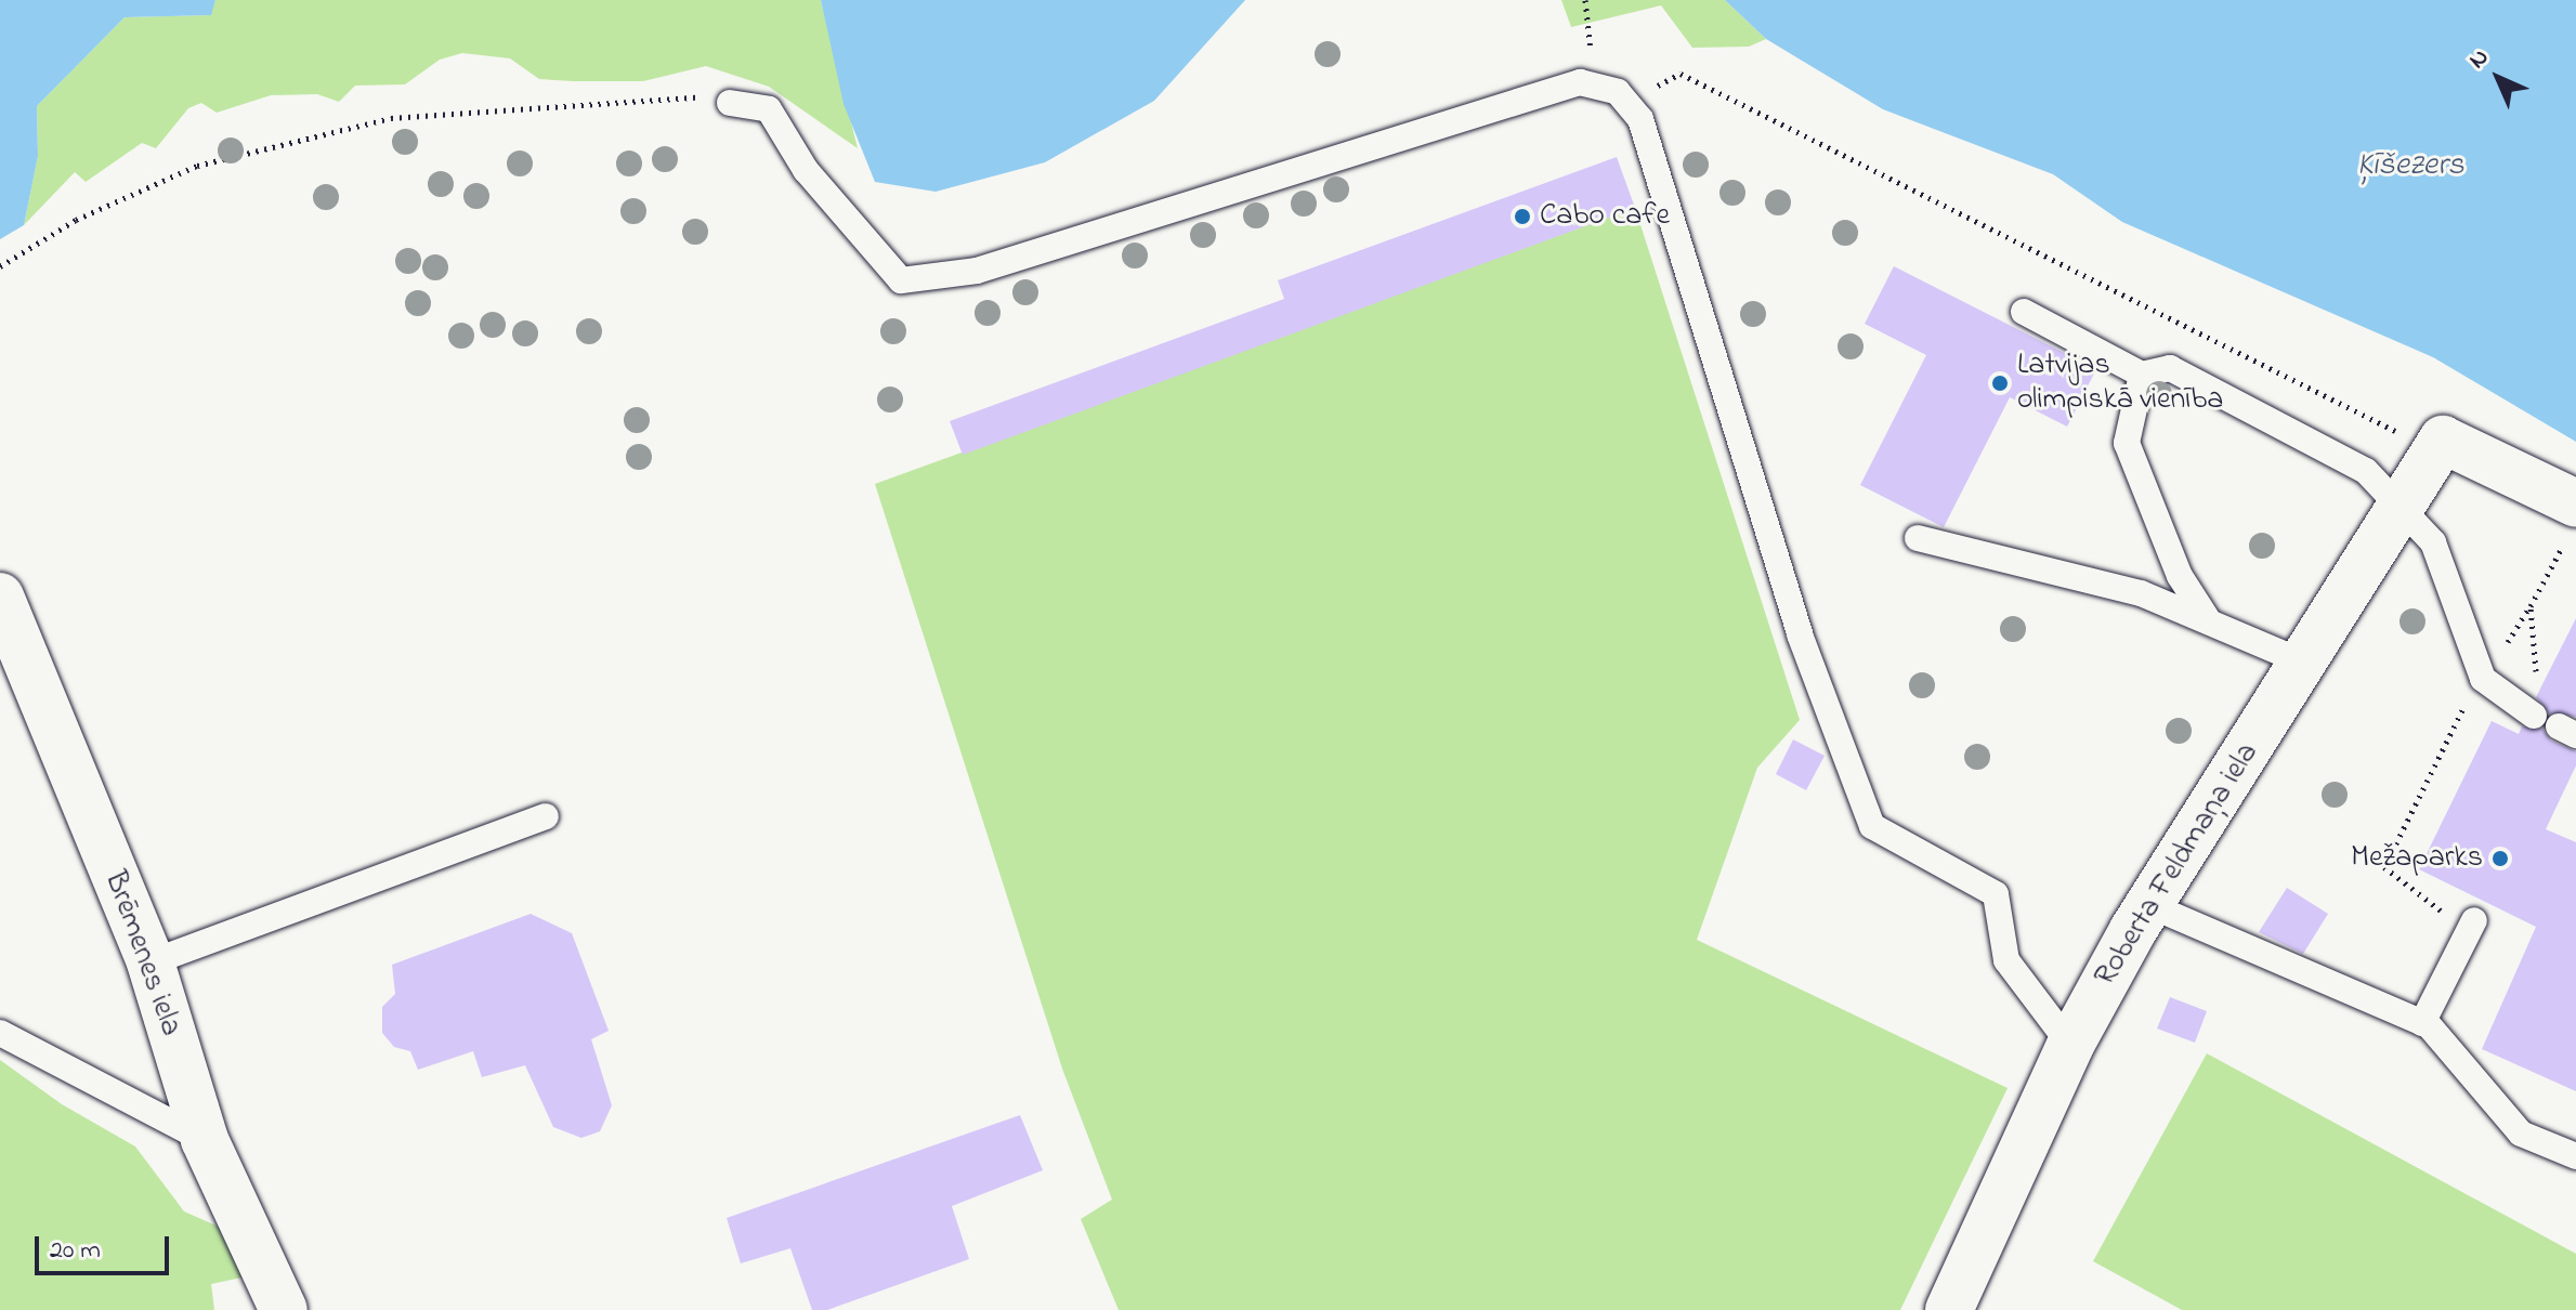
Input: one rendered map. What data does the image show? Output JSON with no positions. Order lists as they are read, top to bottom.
{
  "streets": {
    "street": ["Roberta Feldmaņa iela", "Brēmenes iela"]
  },
  "water": ["Ķīšezers"],
  "places": ["Cabo cafe", "Latvijas olimpiskā vienība", "Mežaparks"],
  "scale_bar": "20 m",
  "north": "top left"
}
